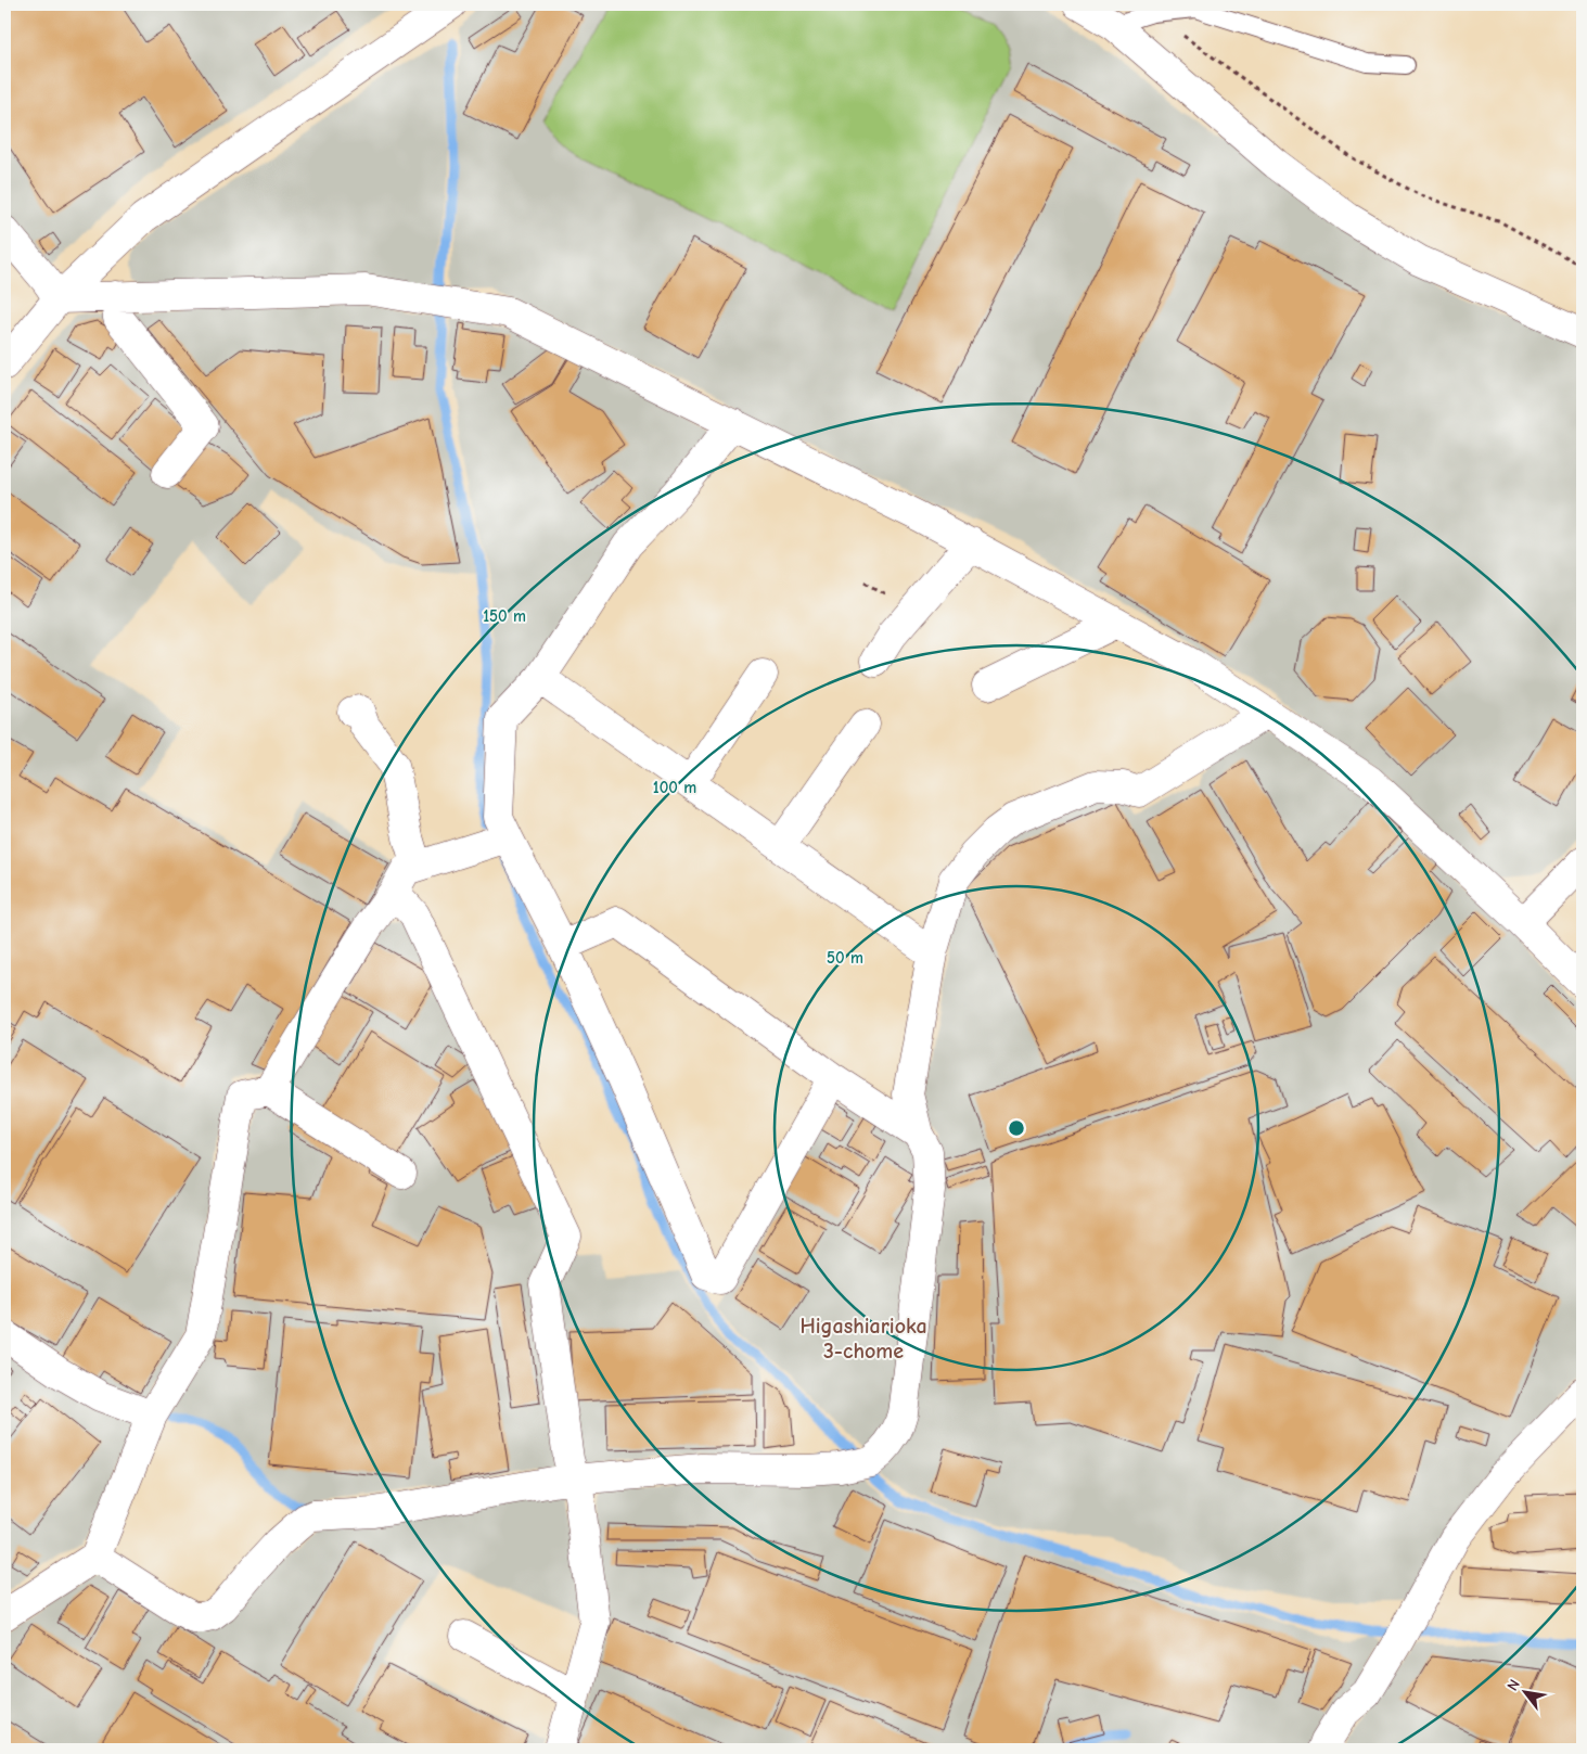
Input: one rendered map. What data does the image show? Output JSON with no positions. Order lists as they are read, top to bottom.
{
  "districts": ["Higashiarioka 3-chome"],
  "north": "top left",
  "rings": ["150 m", "100 m", "50 m"]
}
